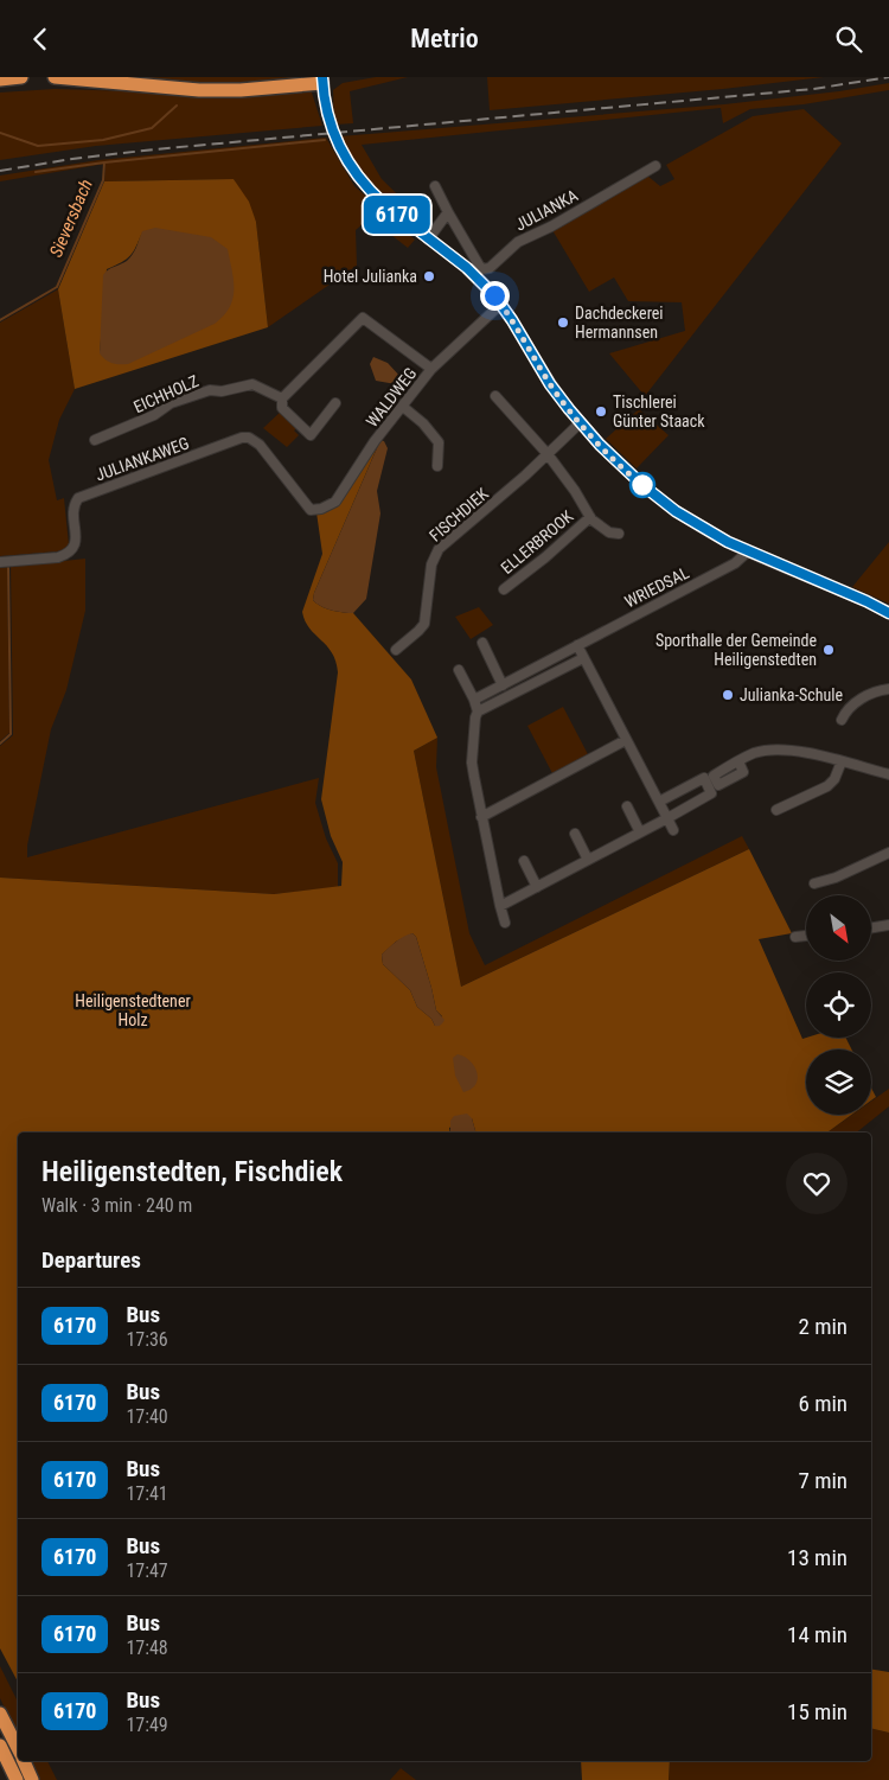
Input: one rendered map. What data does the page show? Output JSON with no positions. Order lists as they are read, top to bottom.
{
  "streets": {
    "street": [
      "JULIANKA",
      "EICHHOLZ",
      "WALDWEG",
      "JULIANKAWEG",
      "FISCHDIEK",
      "ELLERBROOK",
      "WRIEDSAL"
    ]
  },
  "crossings": [
    ["WALDWEG", "JULIANKAWEG"],
    ["FISCHDIEK", "ELLERBROOK"]
  ],
  "water": ["Sieversbach"],
  "parks": ["Heiligenstedtener Holz"],
  "places": [
    "Hotel Julianka",
    "Dachdeckerei Hermannsen",
    "Tischlerei Günter Staack",
    "Sporthalle der Gemeinde Heiligenstedten",
    "Julianka-Schule"
  ],
  "lines": ["bus line 6170"],
  "north": "bottom right",
  "page": {
    "header": "Metrio",
    "on_map": "6170",
    "heading": [
      ["Heiligenstedten, Fischdiek", "Walk · 3 min · 240 m"],
      "Departures"
    ],
    "list": [
      {
        "mark": "6170",
        "name": "Bus",
        "note": "17:36",
        "value": "2 min"
      },
      {
        "mark": "6170",
        "name": "Bus",
        "note": "17:40",
        "value": "6 min"
      },
      {
        "mark": "6170",
        "name": "Bus",
        "note": "17:41",
        "value": "7 min"
      },
      {
        "mark": "6170",
        "name": "Bus",
        "note": "17:47",
        "value": "13 min"
      },
      {
        "mark": "6170",
        "name": "Bus",
        "note": "17:48",
        "value": "14 min"
      },
      {
        "mark": "6170",
        "name": "Bus",
        "note": "17:49",
        "value": "15 min"
      }
    ]
  }
}
